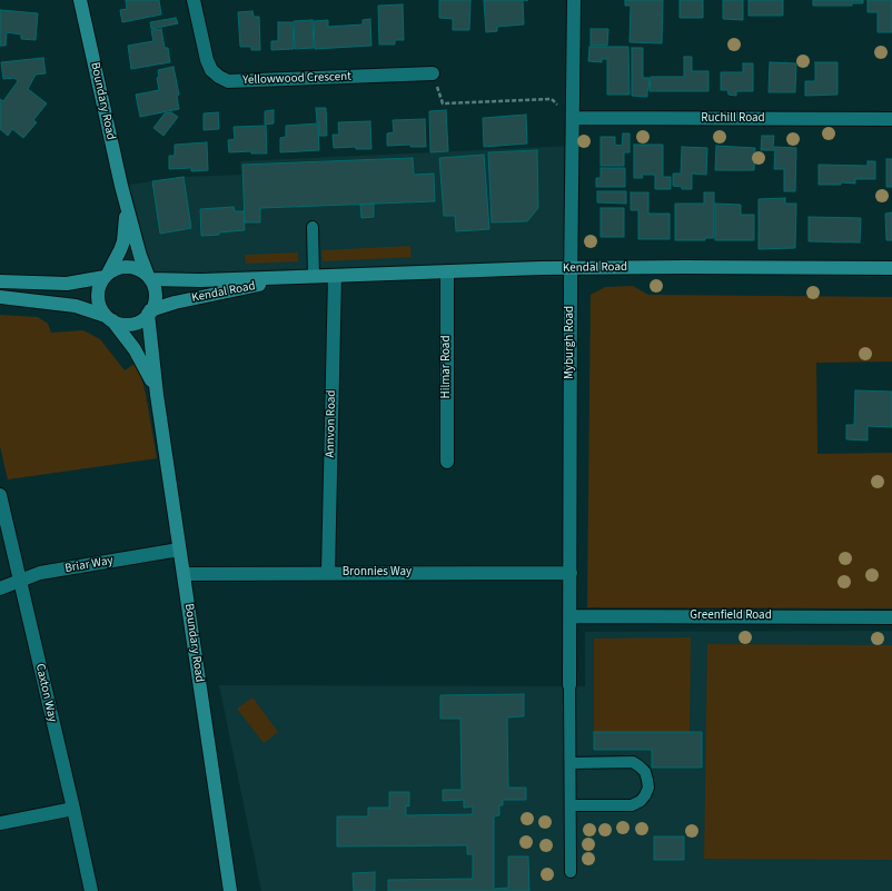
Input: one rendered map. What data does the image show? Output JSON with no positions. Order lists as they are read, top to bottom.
{
  "streets": {
    "main road": ["Boundary Road", "Kendal Road"],
    "street": [
      "Yellowwood Crescent",
      "Ruchill Road",
      "Myburgh Road",
      "Hilmar Road",
      "Annvon Road",
      "Briar Way",
      "Bronnies Way",
      "Greenfield Road",
      "Caxton Way"
    ]
  },
  "crossings": [
    ["Boundary Road", "Kendal Road"],
    ["Boundary Road", "Briar Way"],
    ["Boundary Road", "Bronnies Way"],
    ["Ruchill Road", "Myburgh Road"],
    ["Kendal Road", "Myburgh Road"],
    ["Kendal Road", "Hilmar Road"],
    ["Kendal Road", "Annvon Road"],
    ["Myburgh Road", "Bronnies Way"],
    ["Myburgh Road", "Greenfield Road"],
    ["Annvon Road", "Bronnies Way"],
    ["Briar Way", "Caxton Way"]
  ]
}
